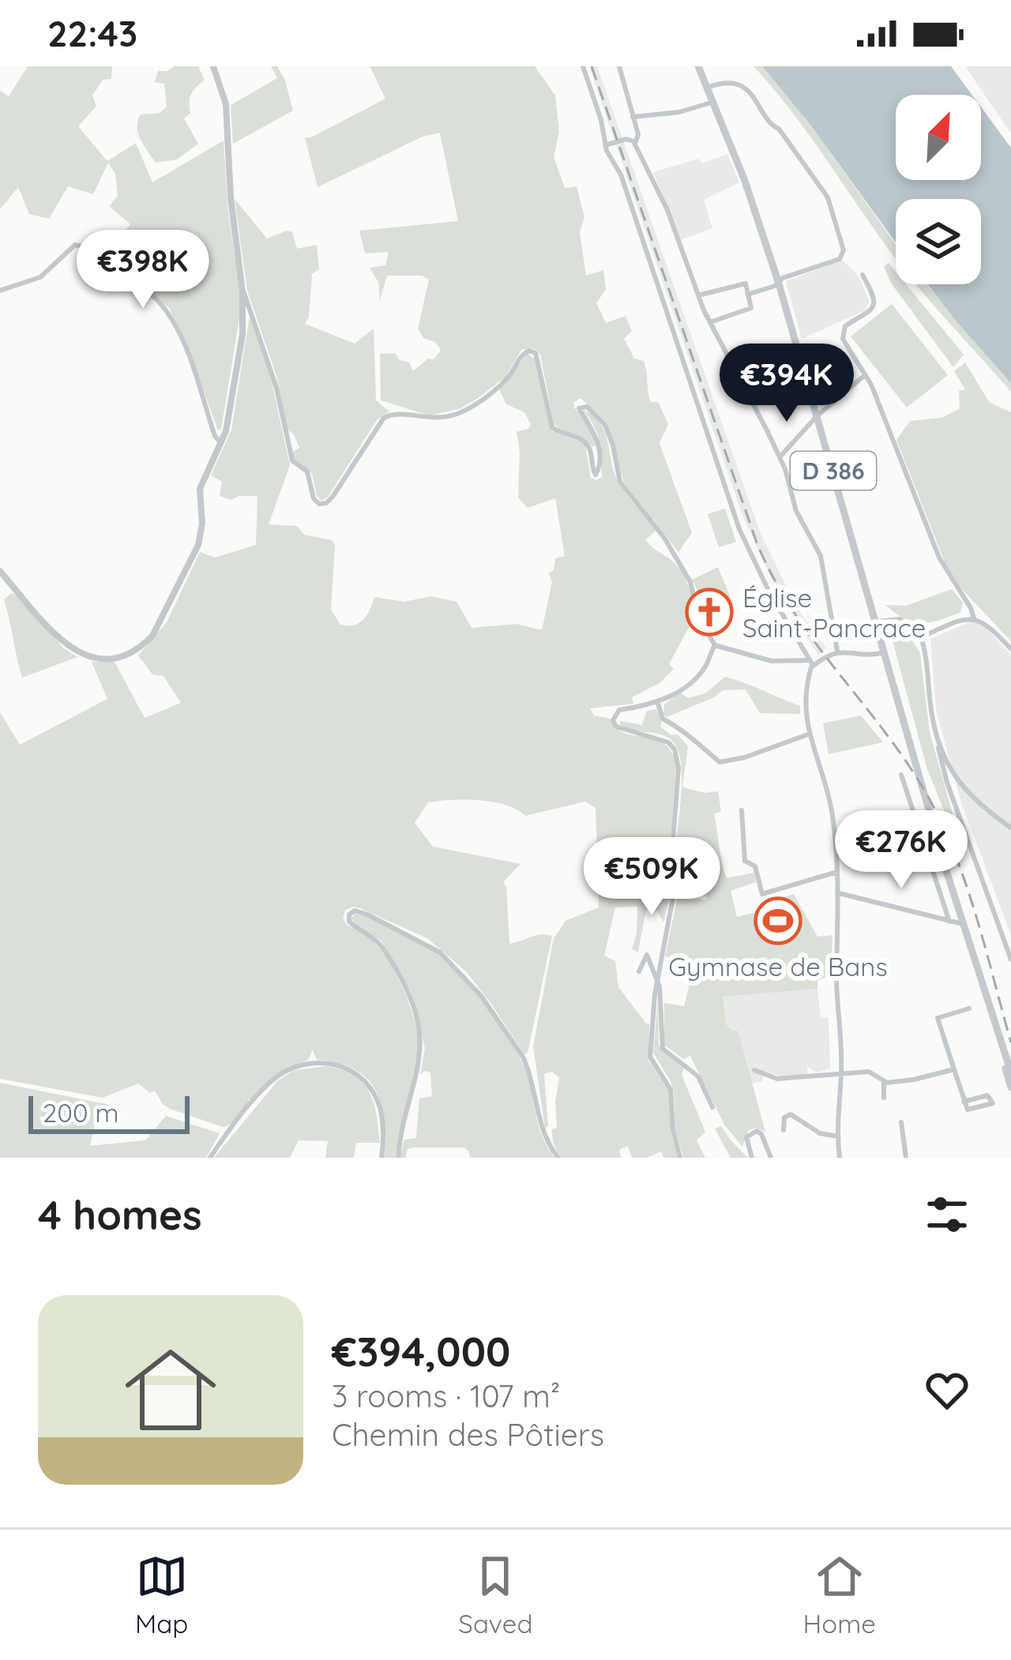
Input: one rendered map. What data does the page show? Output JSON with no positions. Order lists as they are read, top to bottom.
{
  "streets": {
    "main road": ["D 386"]
  },
  "places": {
    "church": ["Église Saint-Pancrace"],
    "sports": ["Gymnase de Bans"]
  },
  "scale_bar": "200 m",
  "north": "top right",
  "page": {
    "status": "22:43",
    "price": [
      "€398K",
      "€394K",
      "€276K",
      "€509K"
    ],
    "scale": "200 m",
    "heading": "4 homes",
    "list": [
      {
        "name": "€394,000",
        "note": "3 rooms · 107 m² · Chemin des Pôtiers"
      }
    ],
    "tabs": ["Map", "Saved", "Home"]
  }
}
